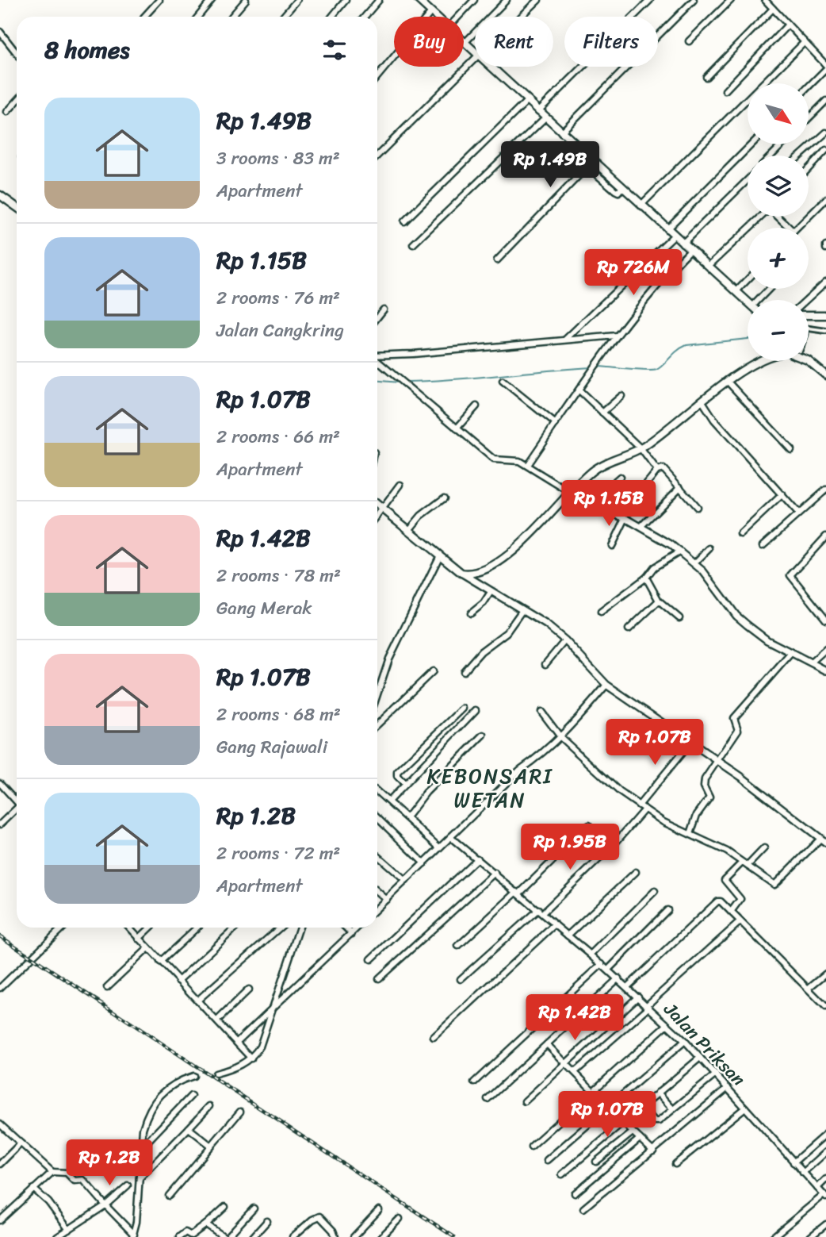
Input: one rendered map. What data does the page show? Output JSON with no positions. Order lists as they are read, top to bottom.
{
  "streets": {
    "street": ["Jalan Priksan"]
  },
  "districts": ["KEBONSARI WETAN"],
  "north": "bottom right",
  "page": {
    "chip": ["Buy", "Rent", "Filters"],
    "heading": "8 homes",
    "map_buttons": ["+", "−"],
    "list": [
      {
        "name": "Rp 1.49B",
        "note": "3 rooms · 83 m² · Apartment"
      },
      {
        "name": "Rp 1.15B",
        "note": "2 rooms · 76 m² · Jalan Cangkring"
      },
      {
        "name": "Rp 1.07B",
        "note": "2 rooms · 66 m² · Apartment"
      },
      {
        "name": "Rp 1.42B",
        "note": "2 rooms · 78 m² · Gang Merak"
      },
      {
        "name": "Rp 1.07B",
        "note": "2 rooms · 68 m² · Gang Rajawali"
      },
      {
        "name": "Rp 1.2B",
        "note": "2 rooms · 72 m² · Apartment"
      }
    ],
    "price": [
      "Rp 1.49B",
      "Rp 726M",
      "Rp 1.15B",
      "Rp 1.07B",
      "Rp 1.95B",
      "Rp 1.42B",
      "Rp 1.07B",
      "Rp 1.2B"
    ]
  }
}
